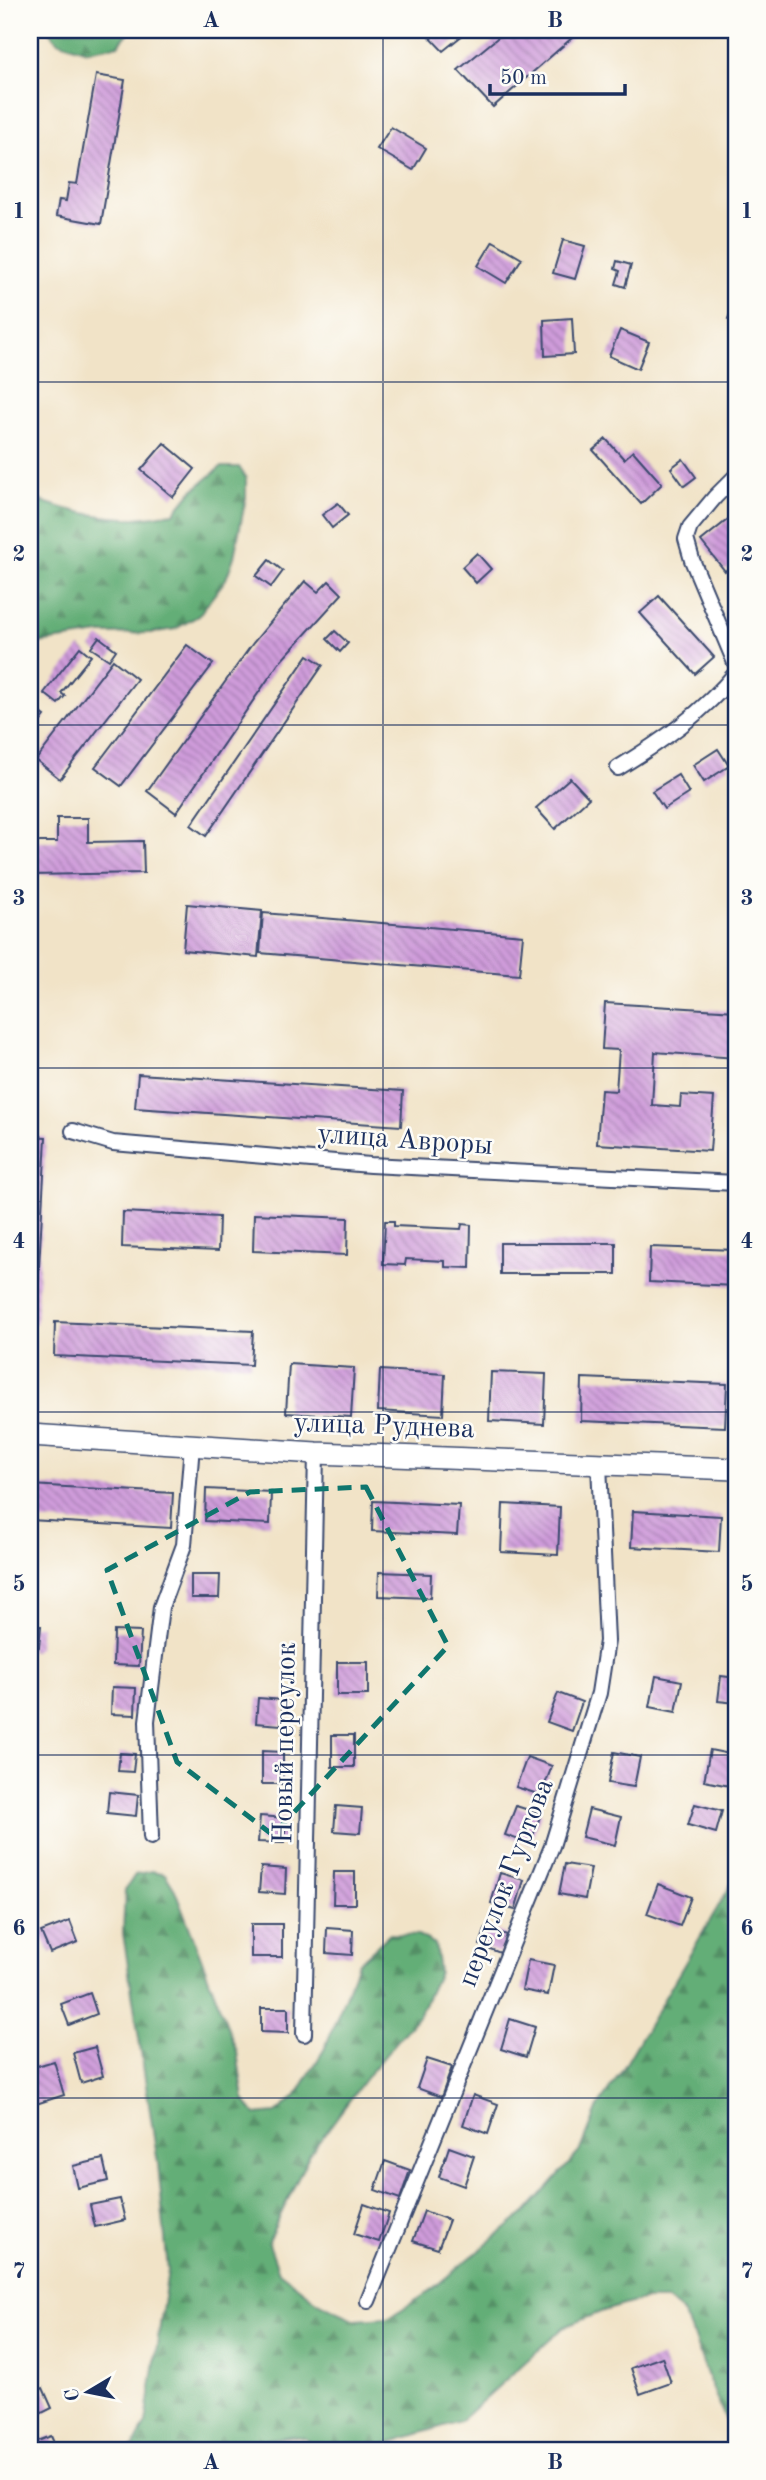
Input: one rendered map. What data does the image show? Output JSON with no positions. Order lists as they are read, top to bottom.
{
  "streets": {
    "main road": ["улица Руднева"],
    "street": ["улица Авроры", "Новый переулок", "переулок Гуртова"]
  },
  "crossings": [
    ["улица Руднева", "Новый переулок"],
    ["улица Руднева", "переулок Гуртова"]
  ],
  "scale_bar": "50 m",
  "north": "left",
  "grid": {
    "columns": ["A", "B"],
    "rows": [
      "1",
      "2",
      "3",
      "4",
      "5",
      "6",
      "7"
    ]
  }
}
